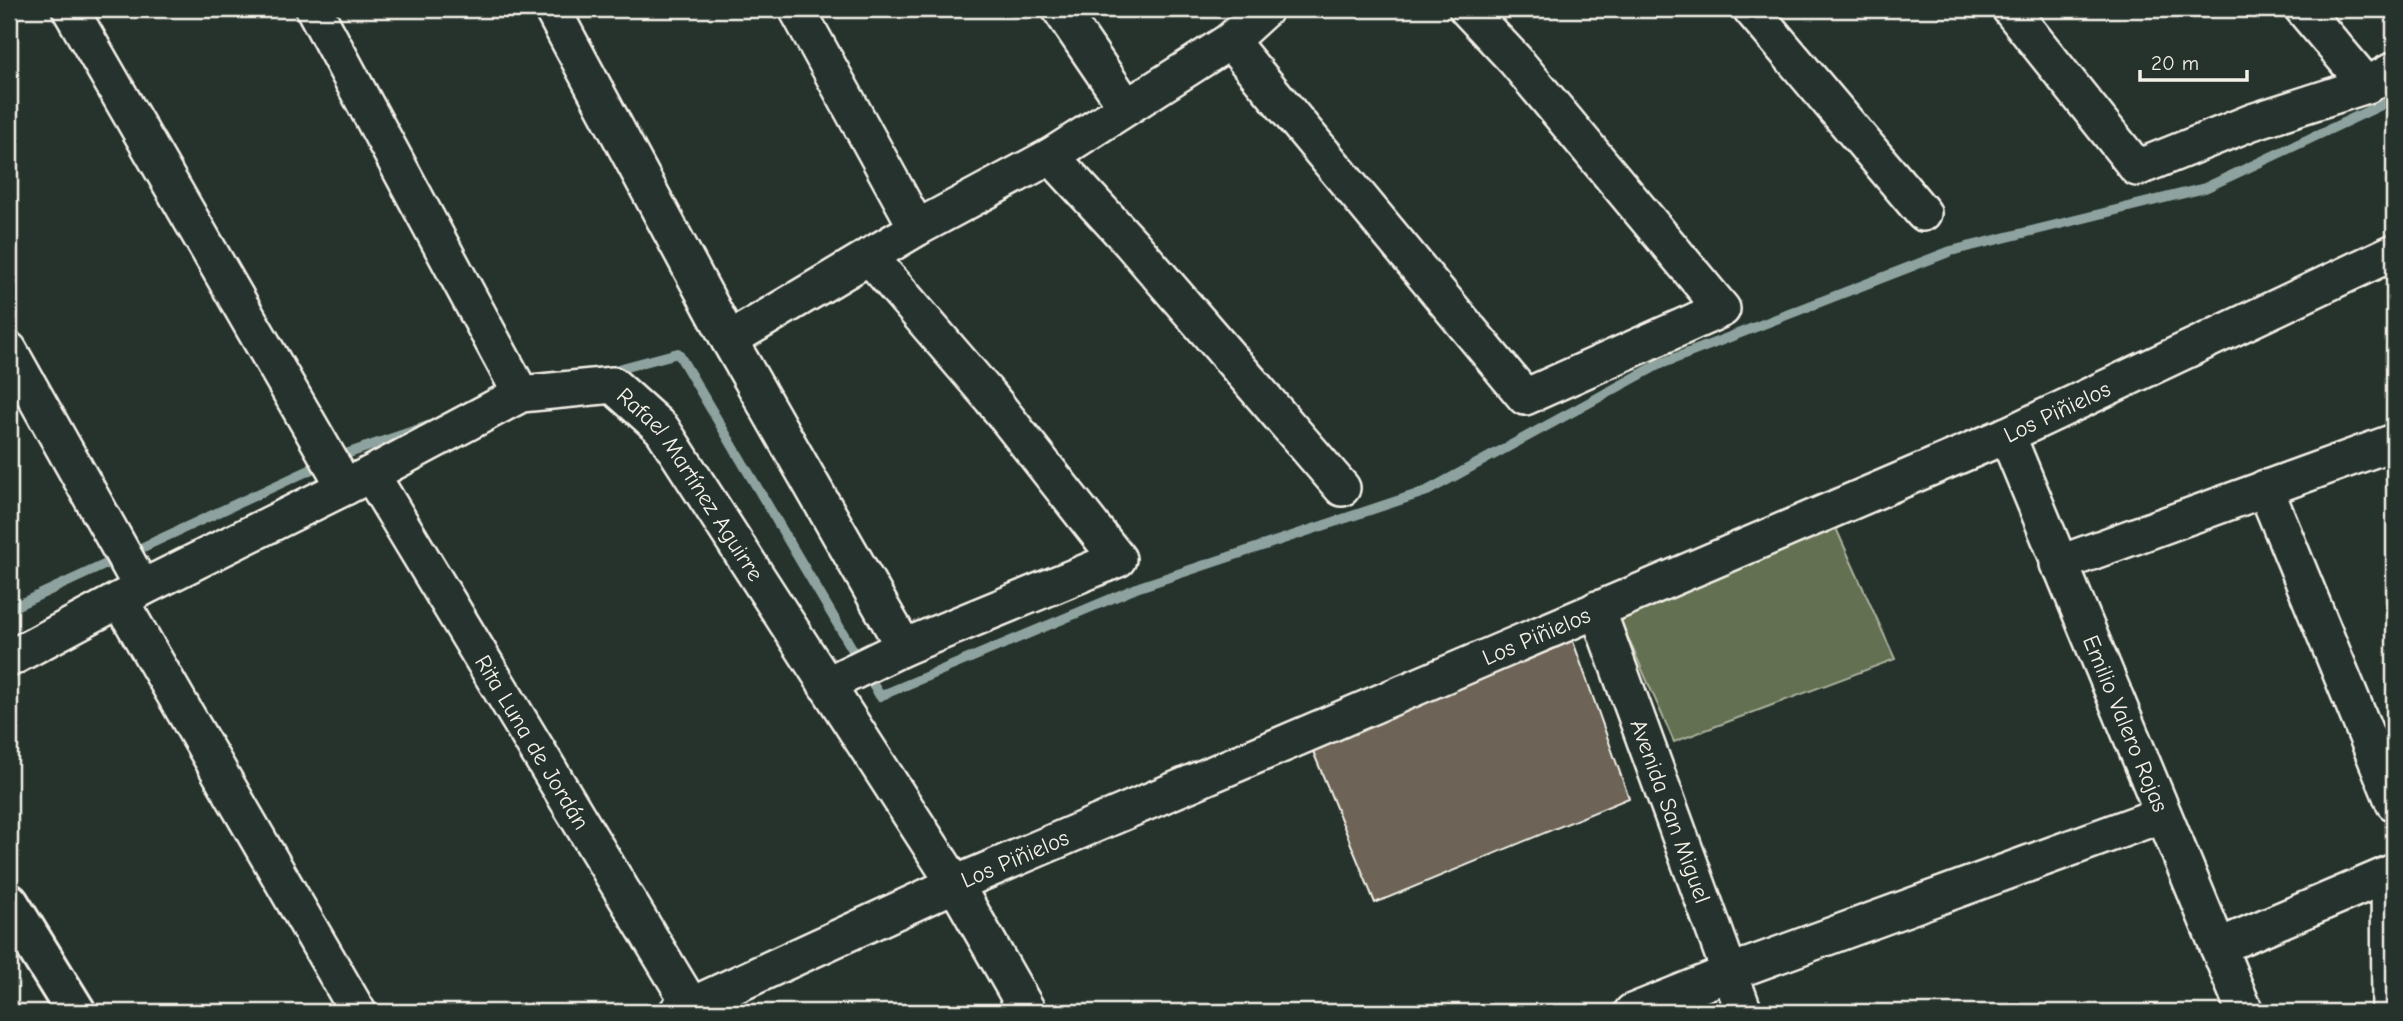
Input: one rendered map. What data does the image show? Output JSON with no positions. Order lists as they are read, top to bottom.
{
  "streets": {
    "street": [
      "Los Piñielos",
      "Rafael Martínez Aguirre",
      "Emilio Valero Rojas",
      "Rita Luna de Jordán",
      "Avenida San Miguel"
    ]
  },
  "crossings": [
    ["Los Piñielos", "Rafael Martínez Aguirre"],
    ["Los Piñielos", "Emilio Valero Rojas"],
    ["Los Piñielos", "Rita Luna de Jordán"],
    ["Los Piñielos", "Avenida San Miguel"],
    ["Rafael Martínez Aguirre", "Rita Luna de Jordán"]
  ],
  "scale_bar": "20 m"
}
